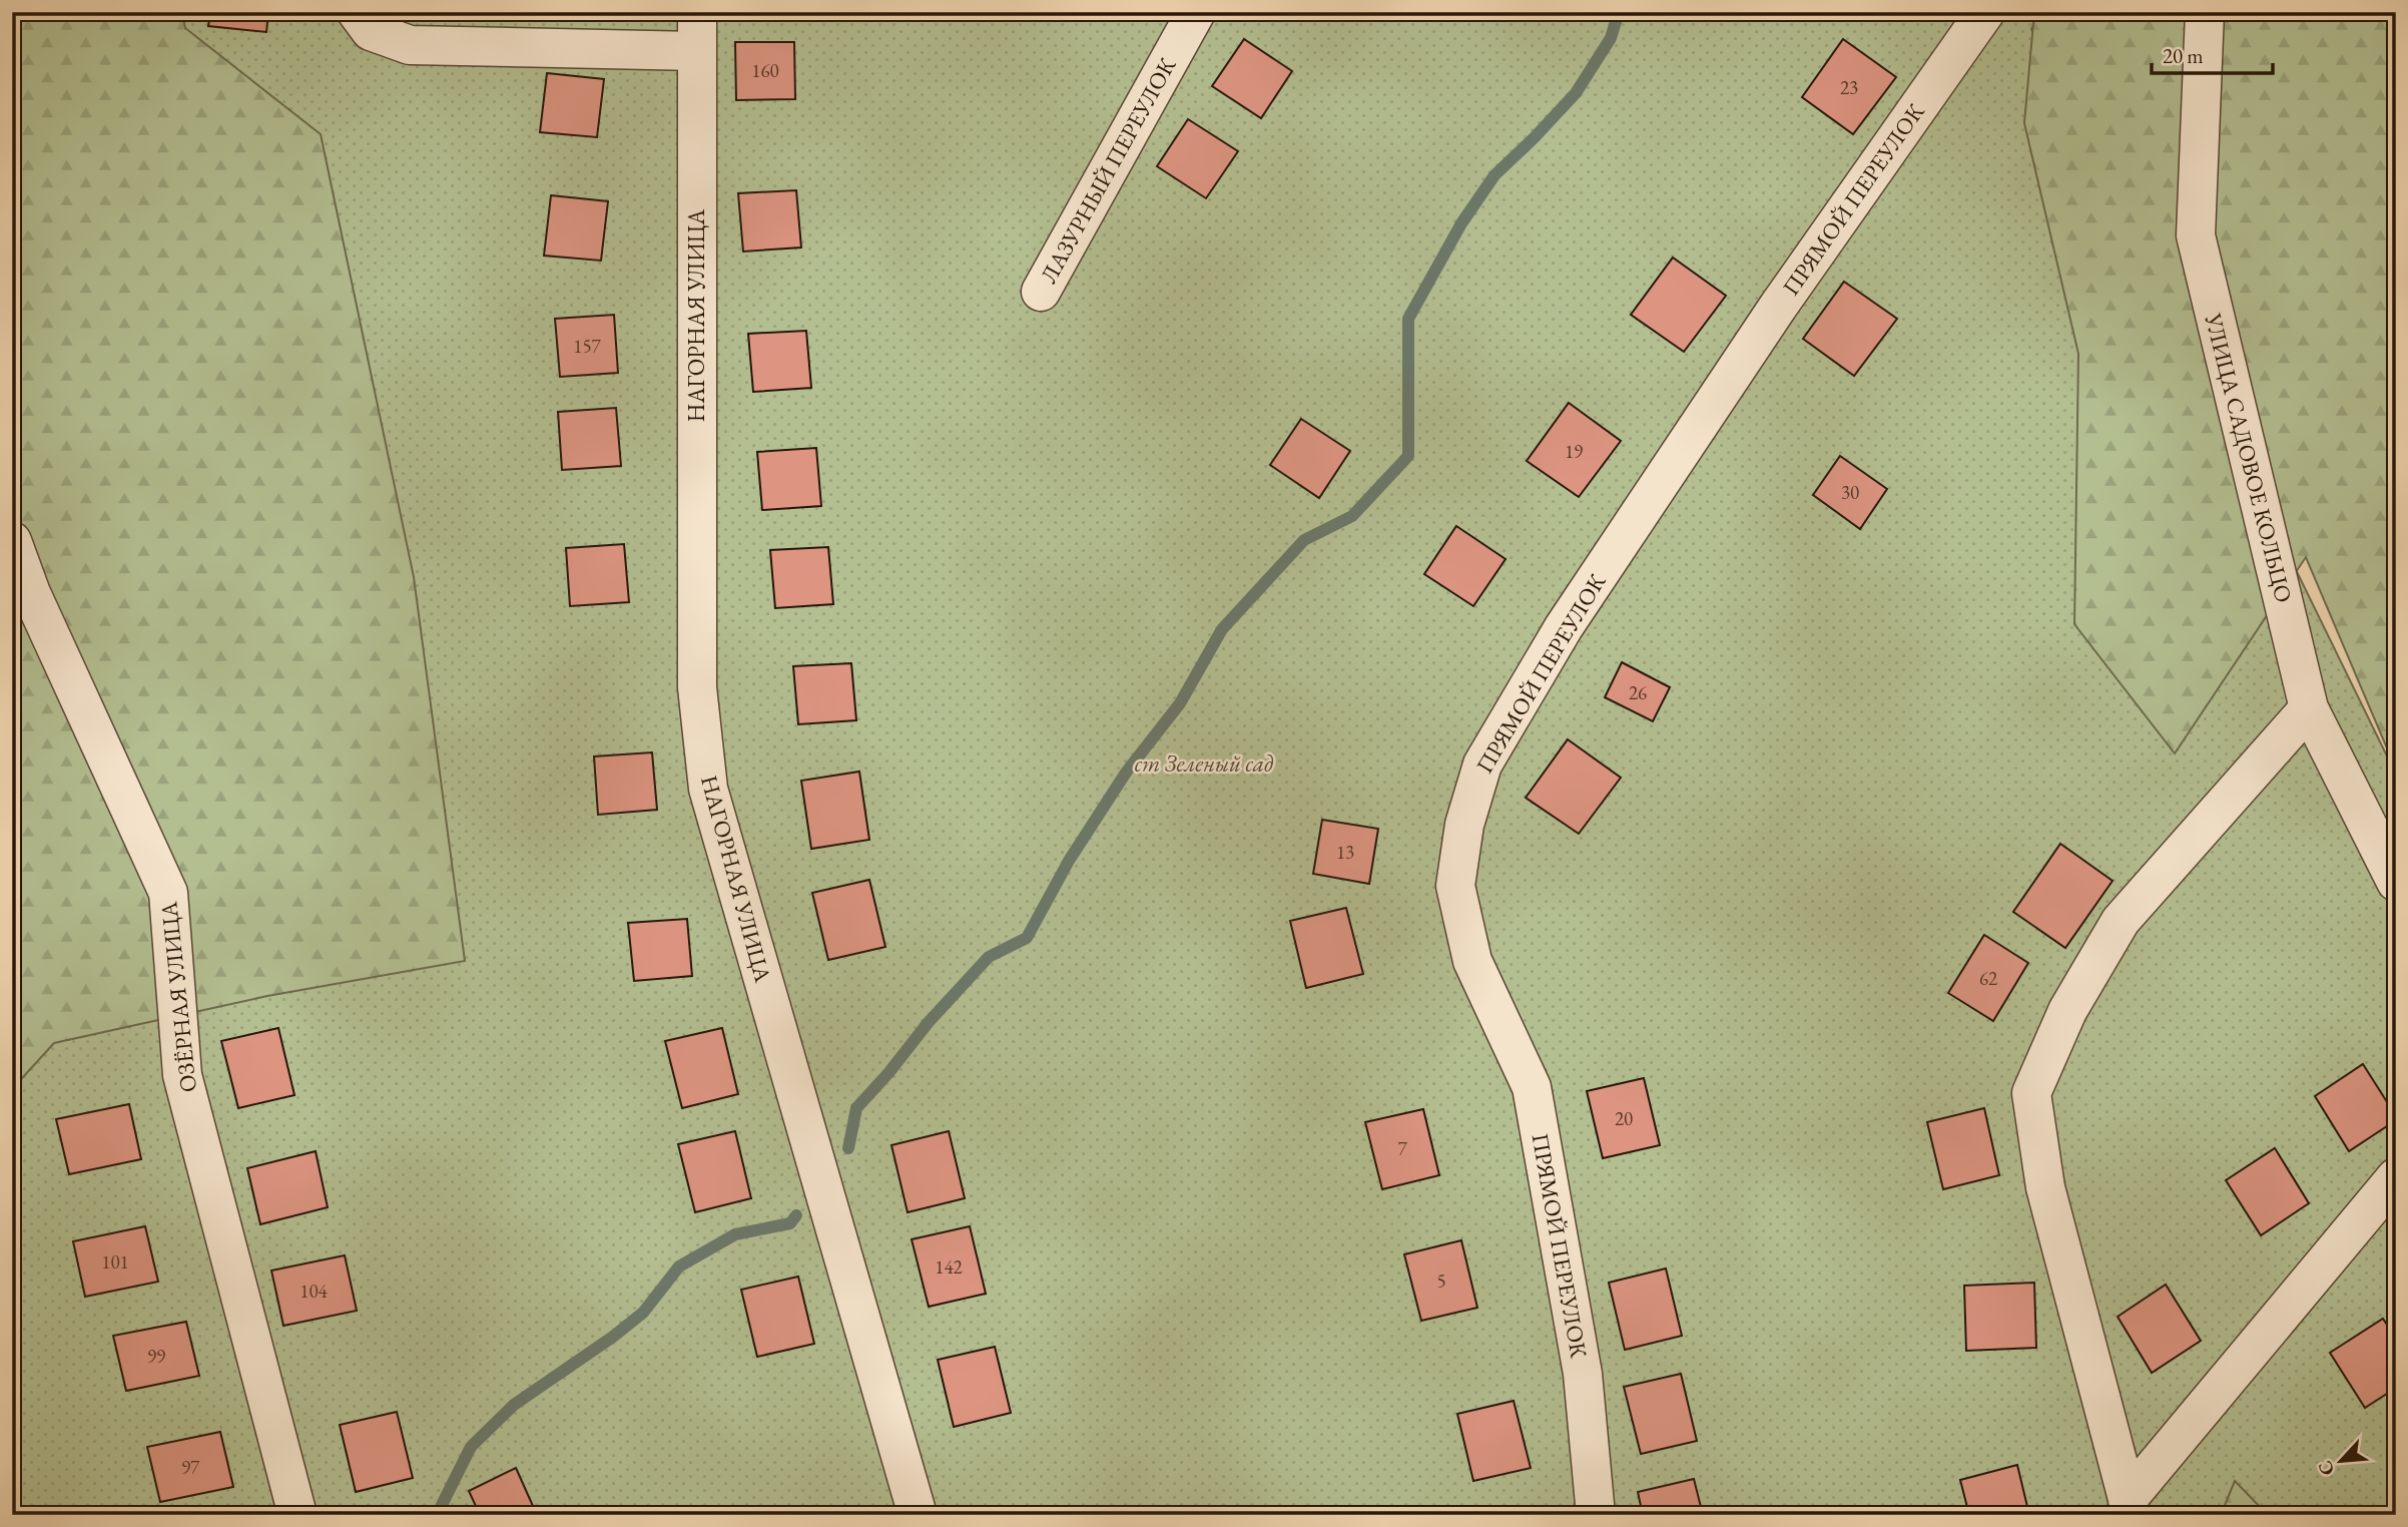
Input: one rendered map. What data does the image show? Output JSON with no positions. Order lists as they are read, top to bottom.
{
  "streets": {
    "street": [
      "ЛАЗУРНЫЙ ПЕРЕУЛОК",
      "ПРЯМОЙ ПЕРЕУЛОК",
      "НАГОРНАЯ УЛИЦА",
      "УЛИЦА САДОВОЕ КОЛЬЦО",
      "ОЗЁРНАЯ УЛИЦА"
    ]
  },
  "parks": ["ст Зеленый сад"],
  "house_numbers": [
    "160",
    "23",
    "157",
    "19",
    "30",
    "26",
    "13",
    "62",
    "20",
    "7",
    "101",
    "142",
    "5",
    "104",
    "99",
    "97"
  ],
  "scale_bar": "20 m",
  "north": "bottom left"
}
